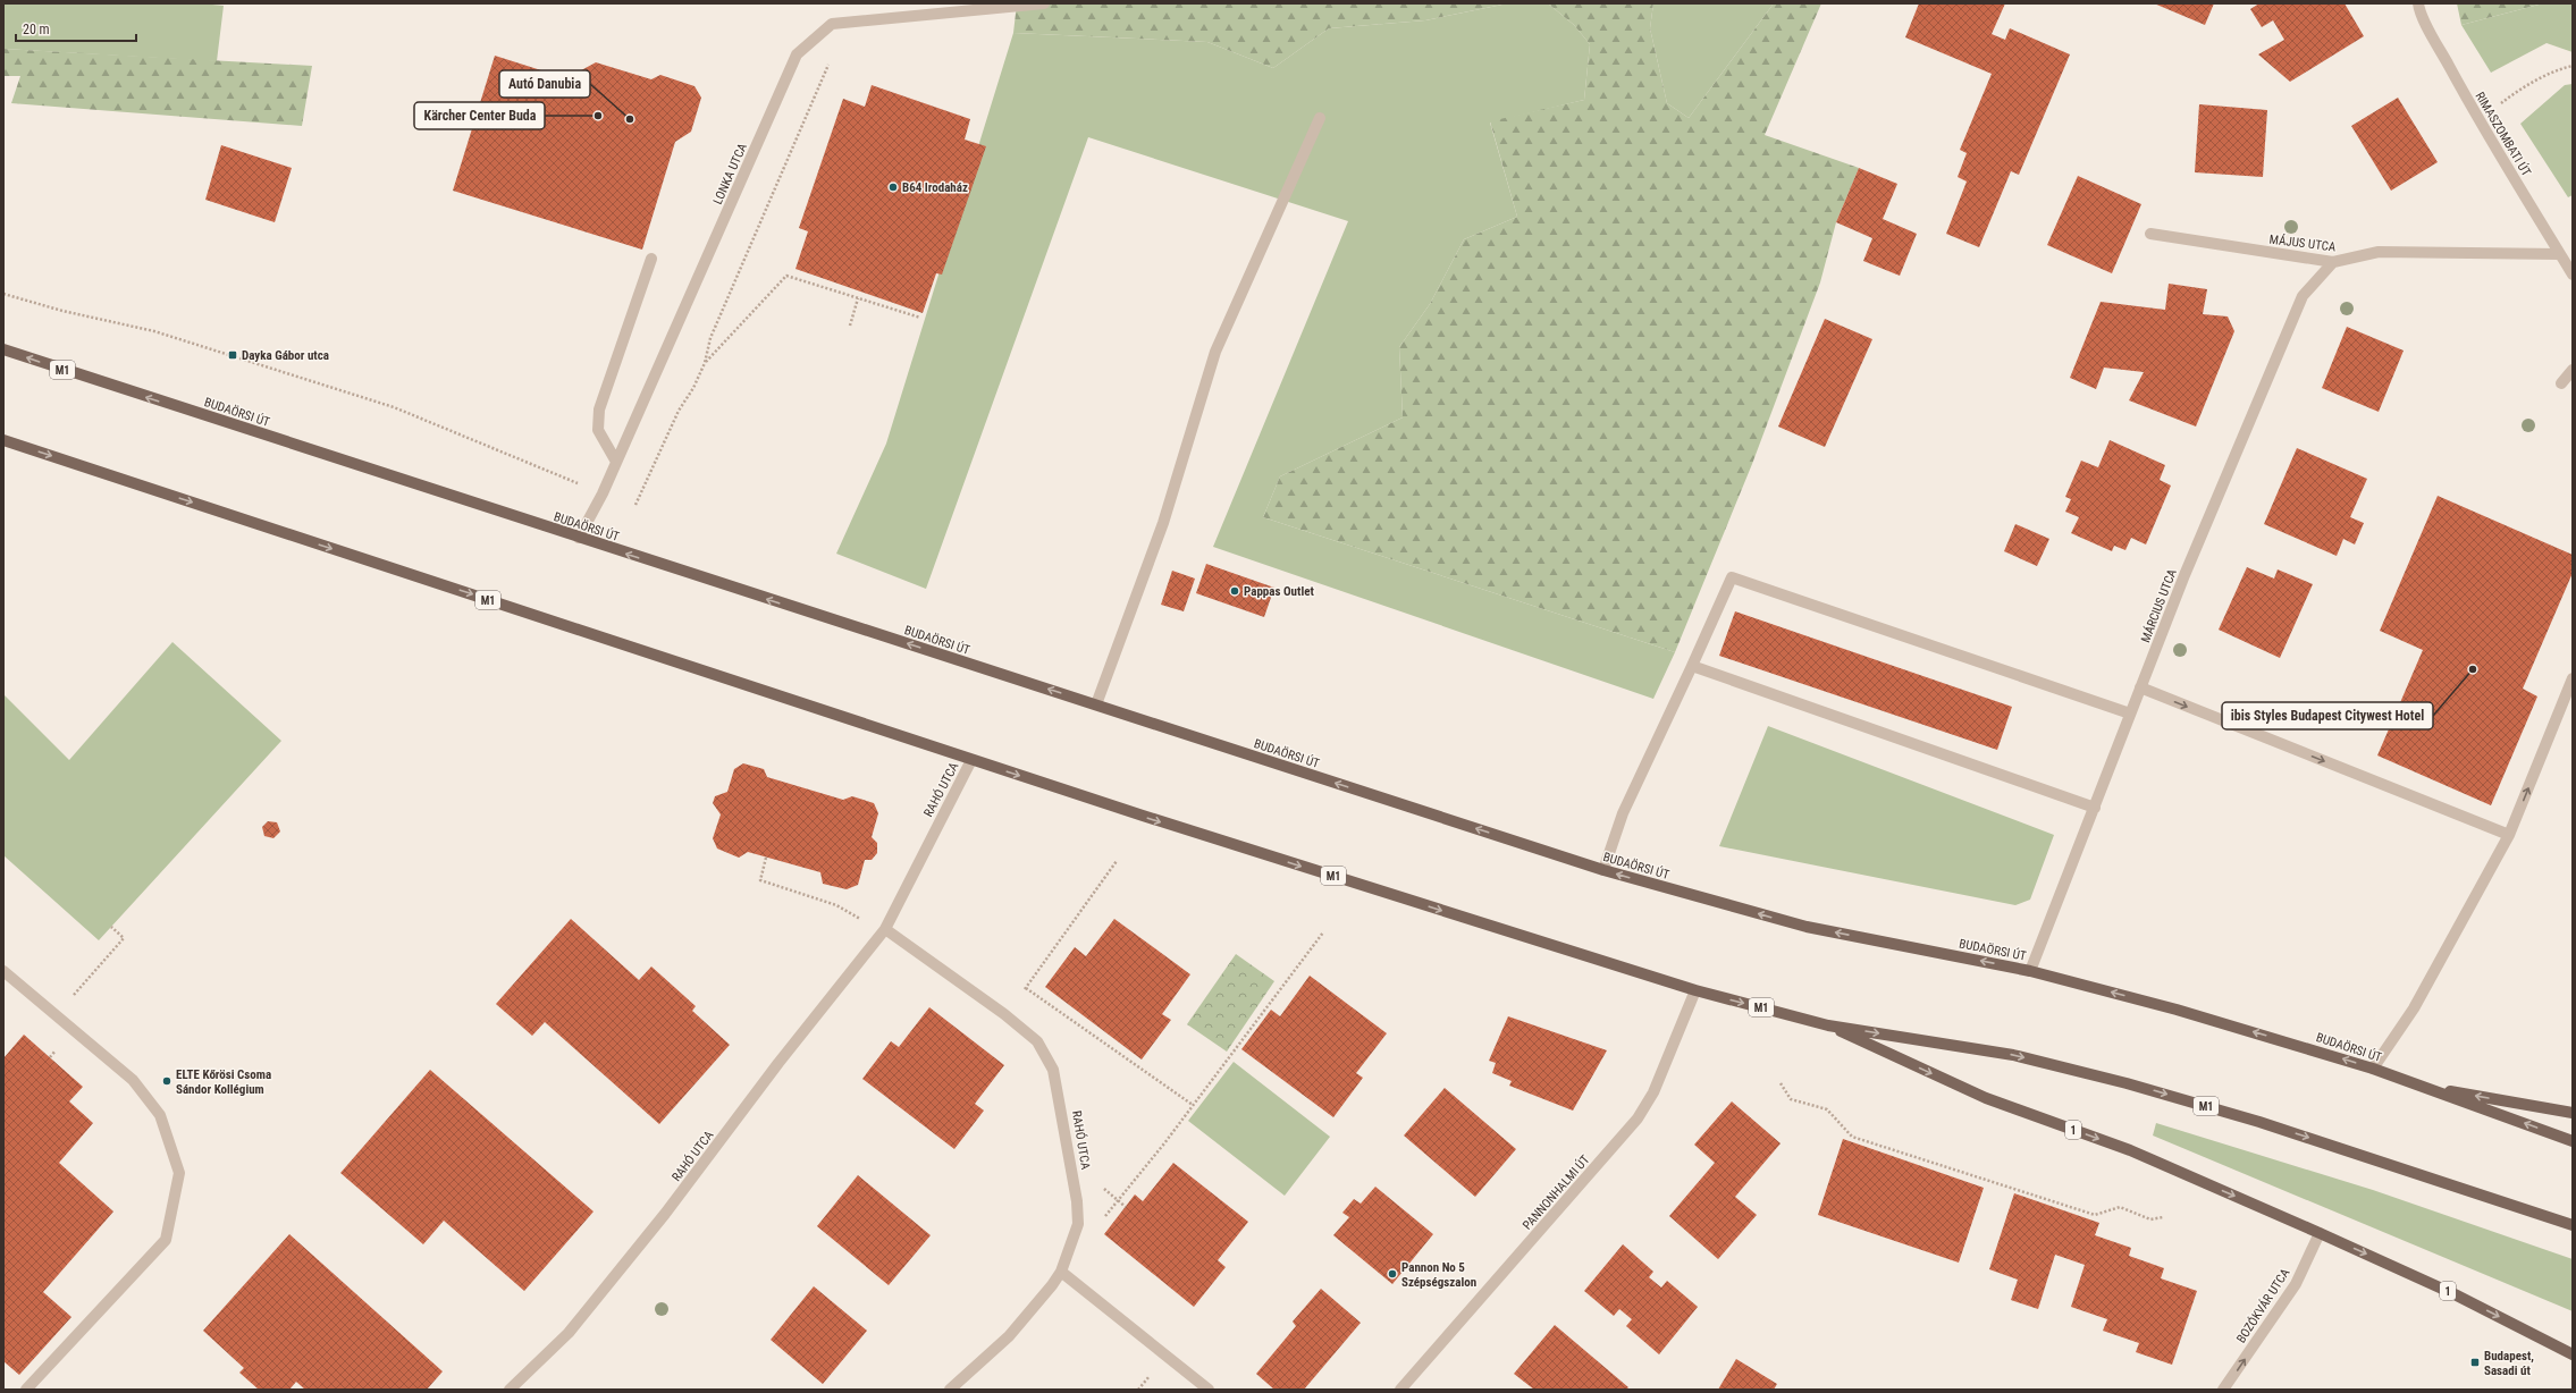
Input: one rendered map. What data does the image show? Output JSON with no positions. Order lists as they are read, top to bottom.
{
  "streets": {
    "main road": ["M1", "BUDAÖRSI ÚT", "1"],
    "street": [
      "RIMASZOMBATI ÚT",
      "LONKA UTCA",
      "MÁJUS UTCA",
      "MÁRCIUS UTCA",
      "RAHÓ UTCA",
      "PANNONHALMI ÚT",
      "BOZÓKVÁR UTCA"
    ]
  },
  "crossings": [
    ["RIMASZOMBATI ÚT", "MÁJUS UTCA"],
    ["LONKA UTCA", "BUDAÖRSI ÚT"],
    ["MÁJUS UTCA", "MÁRCIUS UTCA"],
    ["M1", "RAHÓ UTCA"],
    ["M1", "1"],
    ["M1", "PANNONHALMI ÚT"],
    ["BUDAÖRSI ÚT", "MÁRCIUS UTCA"],
    ["1", "BOZÓKVÁR UTCA"]
  ],
  "one_way": ["BOZÓKVÁR UTCA"],
  "places": {
    "other": [
      "Kärcher Center Buda",
      "Autó Danubia",
      "B64 Irodaház",
      "Pappas Outlet",
      "ibis Styles Budapest Citywest Hotel",
      "ELTE Kőrösi Csoma Sándor Kollégium",
      "Pannon No 5 Szépségszalon"
    ],
    "transit": ["Dayka Gábor utca", "Budapest, Sasadi út"]
  },
  "scale_bar": "20 m"
}
